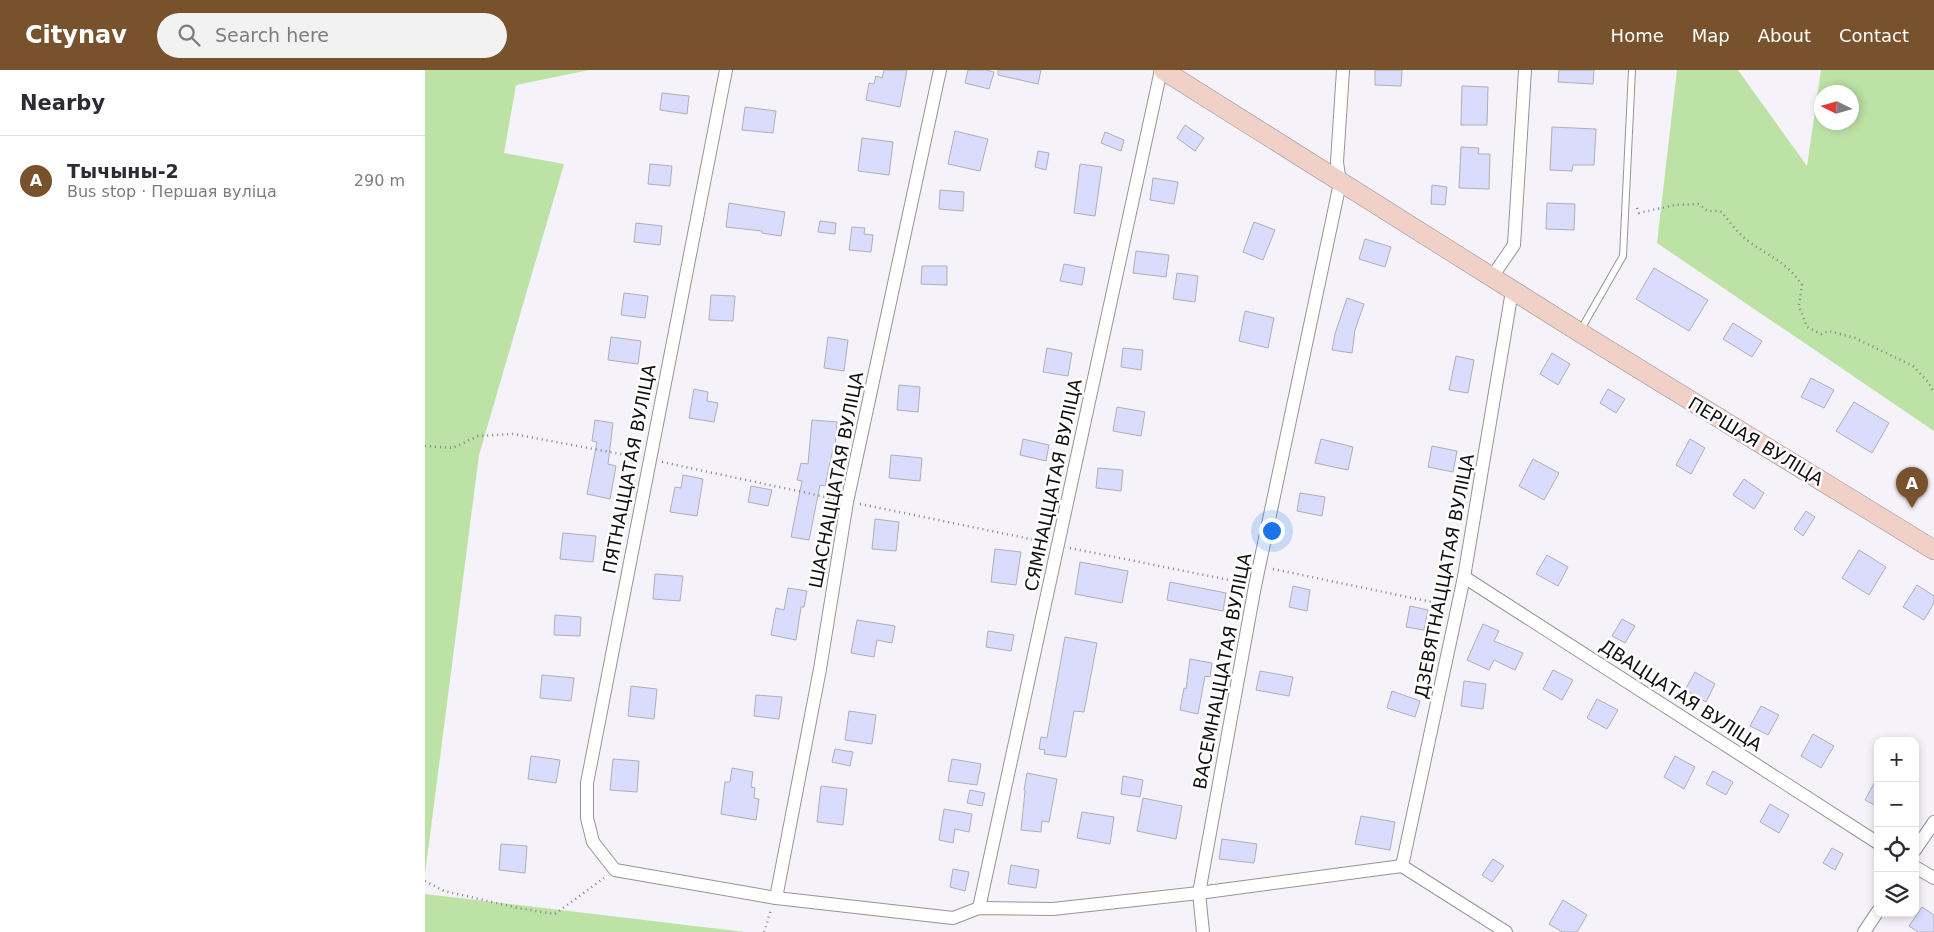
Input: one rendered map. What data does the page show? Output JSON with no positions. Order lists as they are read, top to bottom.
{
  "streets": {
    "main road": ["ПЕРШАЯ ВУЛІЦА"],
    "street": [
      "ПЯТНАЦЦАТАЯ ВУЛІЦА",
      "ШАСНАЦЦАТАЯ ВУЛІЦА",
      "СЯМНАЦЦАТАЯ ВУЛІЦА",
      "ДЗЕВЯТНАЦЦАТАЯ ВУЛІЦА",
      "ВАСЕМНАЦЦАТАЯ ВУЛІЦА",
      "ДВАЦЦАТАЯ ВУЛІЦА"
    ]
  },
  "crossings": [
    ["ПЕРШАЯ ВУЛІЦА", "СЯМНАЦЦАТАЯ ВУЛІЦА"],
    ["ПЕРШАЯ ВУЛІЦА", "ДЗЕВЯТНАЦЦАТАЯ ВУЛІЦА"],
    ["ПЕРШАЯ ВУЛІЦА", "ВАСЕМНАЦЦАТАЯ ВУЛІЦА"],
    ["ДЗЕВЯТНАЦЦАТАЯ ВУЛІЦА", "ДВАЦЦАТАЯ ВУЛІЦА"]
  ],
  "north": "left",
  "page": {
    "header": "Citynav",
    "search": "Search here",
    "nav": [
      "Home",
      "Map",
      "About",
      "Contact"
    ],
    "heading": "Nearby",
    "list": [
      {
        "mark": "A",
        "name": "Тычыны-2",
        "note": "Bus stop · Першая вуліца",
        "value": "290 m"
      }
    ],
    "pins": "A",
    "map_buttons": ["+", "−"]
  }
}
